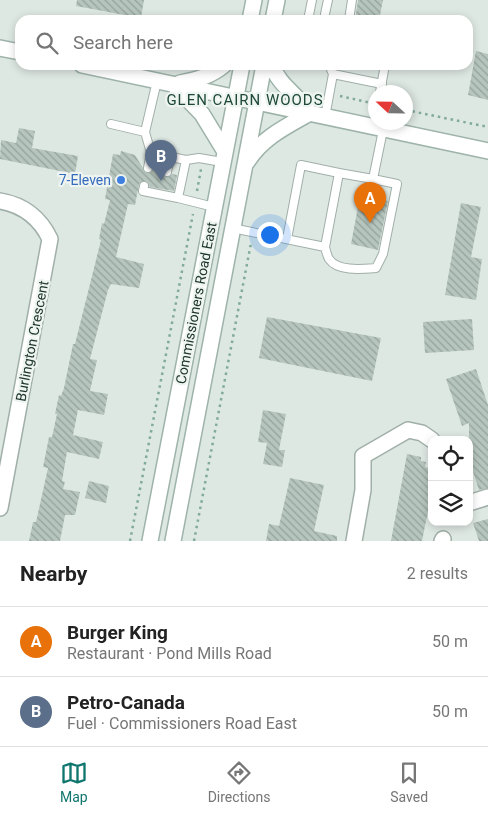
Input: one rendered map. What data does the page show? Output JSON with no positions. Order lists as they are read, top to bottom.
{
  "streets": {
    "main road": ["Commissioners Road East", "Burlington Crescent"]
  },
  "districts": ["GLEN CAIRN WOODS"],
  "places": ["7-Eleven"],
  "north": "left",
  "page": {
    "search": "Search here",
    "pins": ["B", "A"],
    "heading": ["Nearby", "2 results"],
    "list": [
      {
        "mark": "A",
        "name": "Burger King",
        "note": "Restaurant · Pond Mills Road",
        "value": "50 m"
      },
      {
        "mark": "B",
        "name": "Petro-Canada",
        "note": "Fuel · Commissioners Road East",
        "value": "50 m"
      }
    ],
    "nav": ["Map", "Directions", "Saved"]
  }
}
